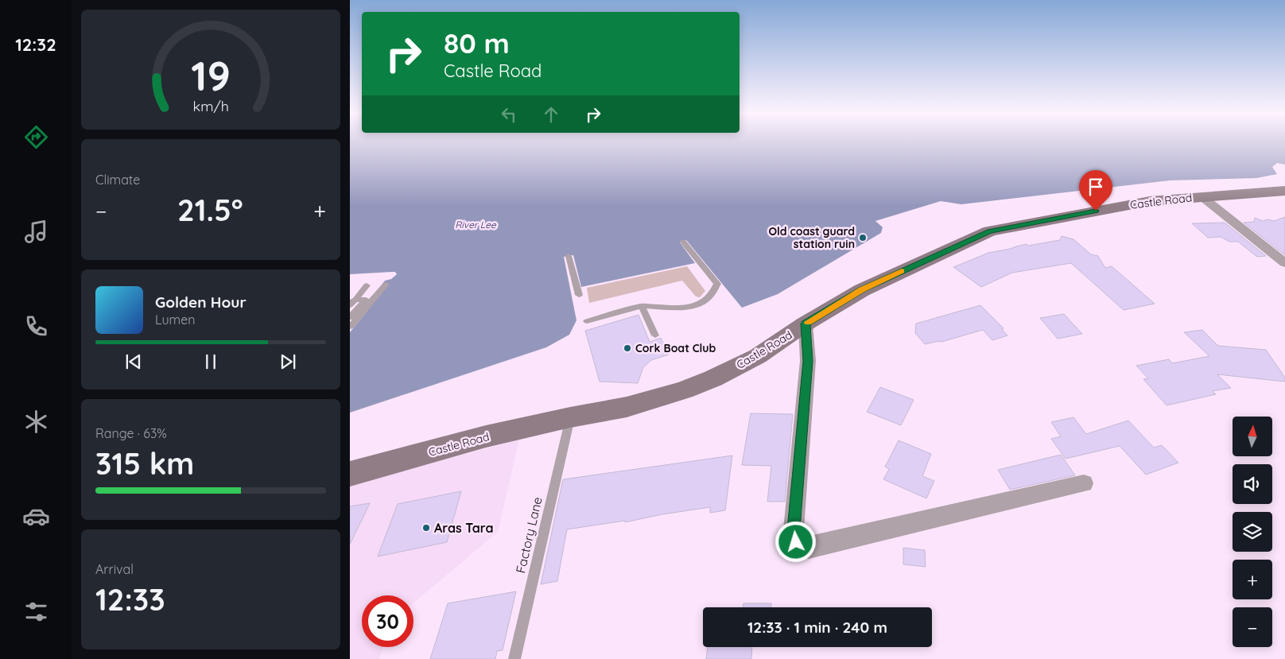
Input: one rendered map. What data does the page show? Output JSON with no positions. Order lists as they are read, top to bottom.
{
  "streets": {
    "main road": ["Castle Road"],
    "lane": ["Factory Lane"]
  },
  "crossings": [
    ["Castle Road", "Factory Lane"]
  ],
  "water": ["River Lee"],
  "places": ["Old coast guard station ruin", "Cork Boat Club", "Aras Tara"],
  "north": "top",
  "page": {
    "tabs": "12:32",
    "turn": ["80 m", "Castle Road"],
    "tile": [
      "Climate",
      ["Range · 63%", "315 km"],
      ["Arrival", "12:33"]
    ],
    "heat": ["−", "21.5°", "+"],
    "song": ["Golden Hour", "Lumen"],
    "map_buttons": ["+", "−"],
    "limit": "30",
    "trip": "12:33 · 1 min · 240 m",
    "gauge": ["19", "km/h"]
  }
}
